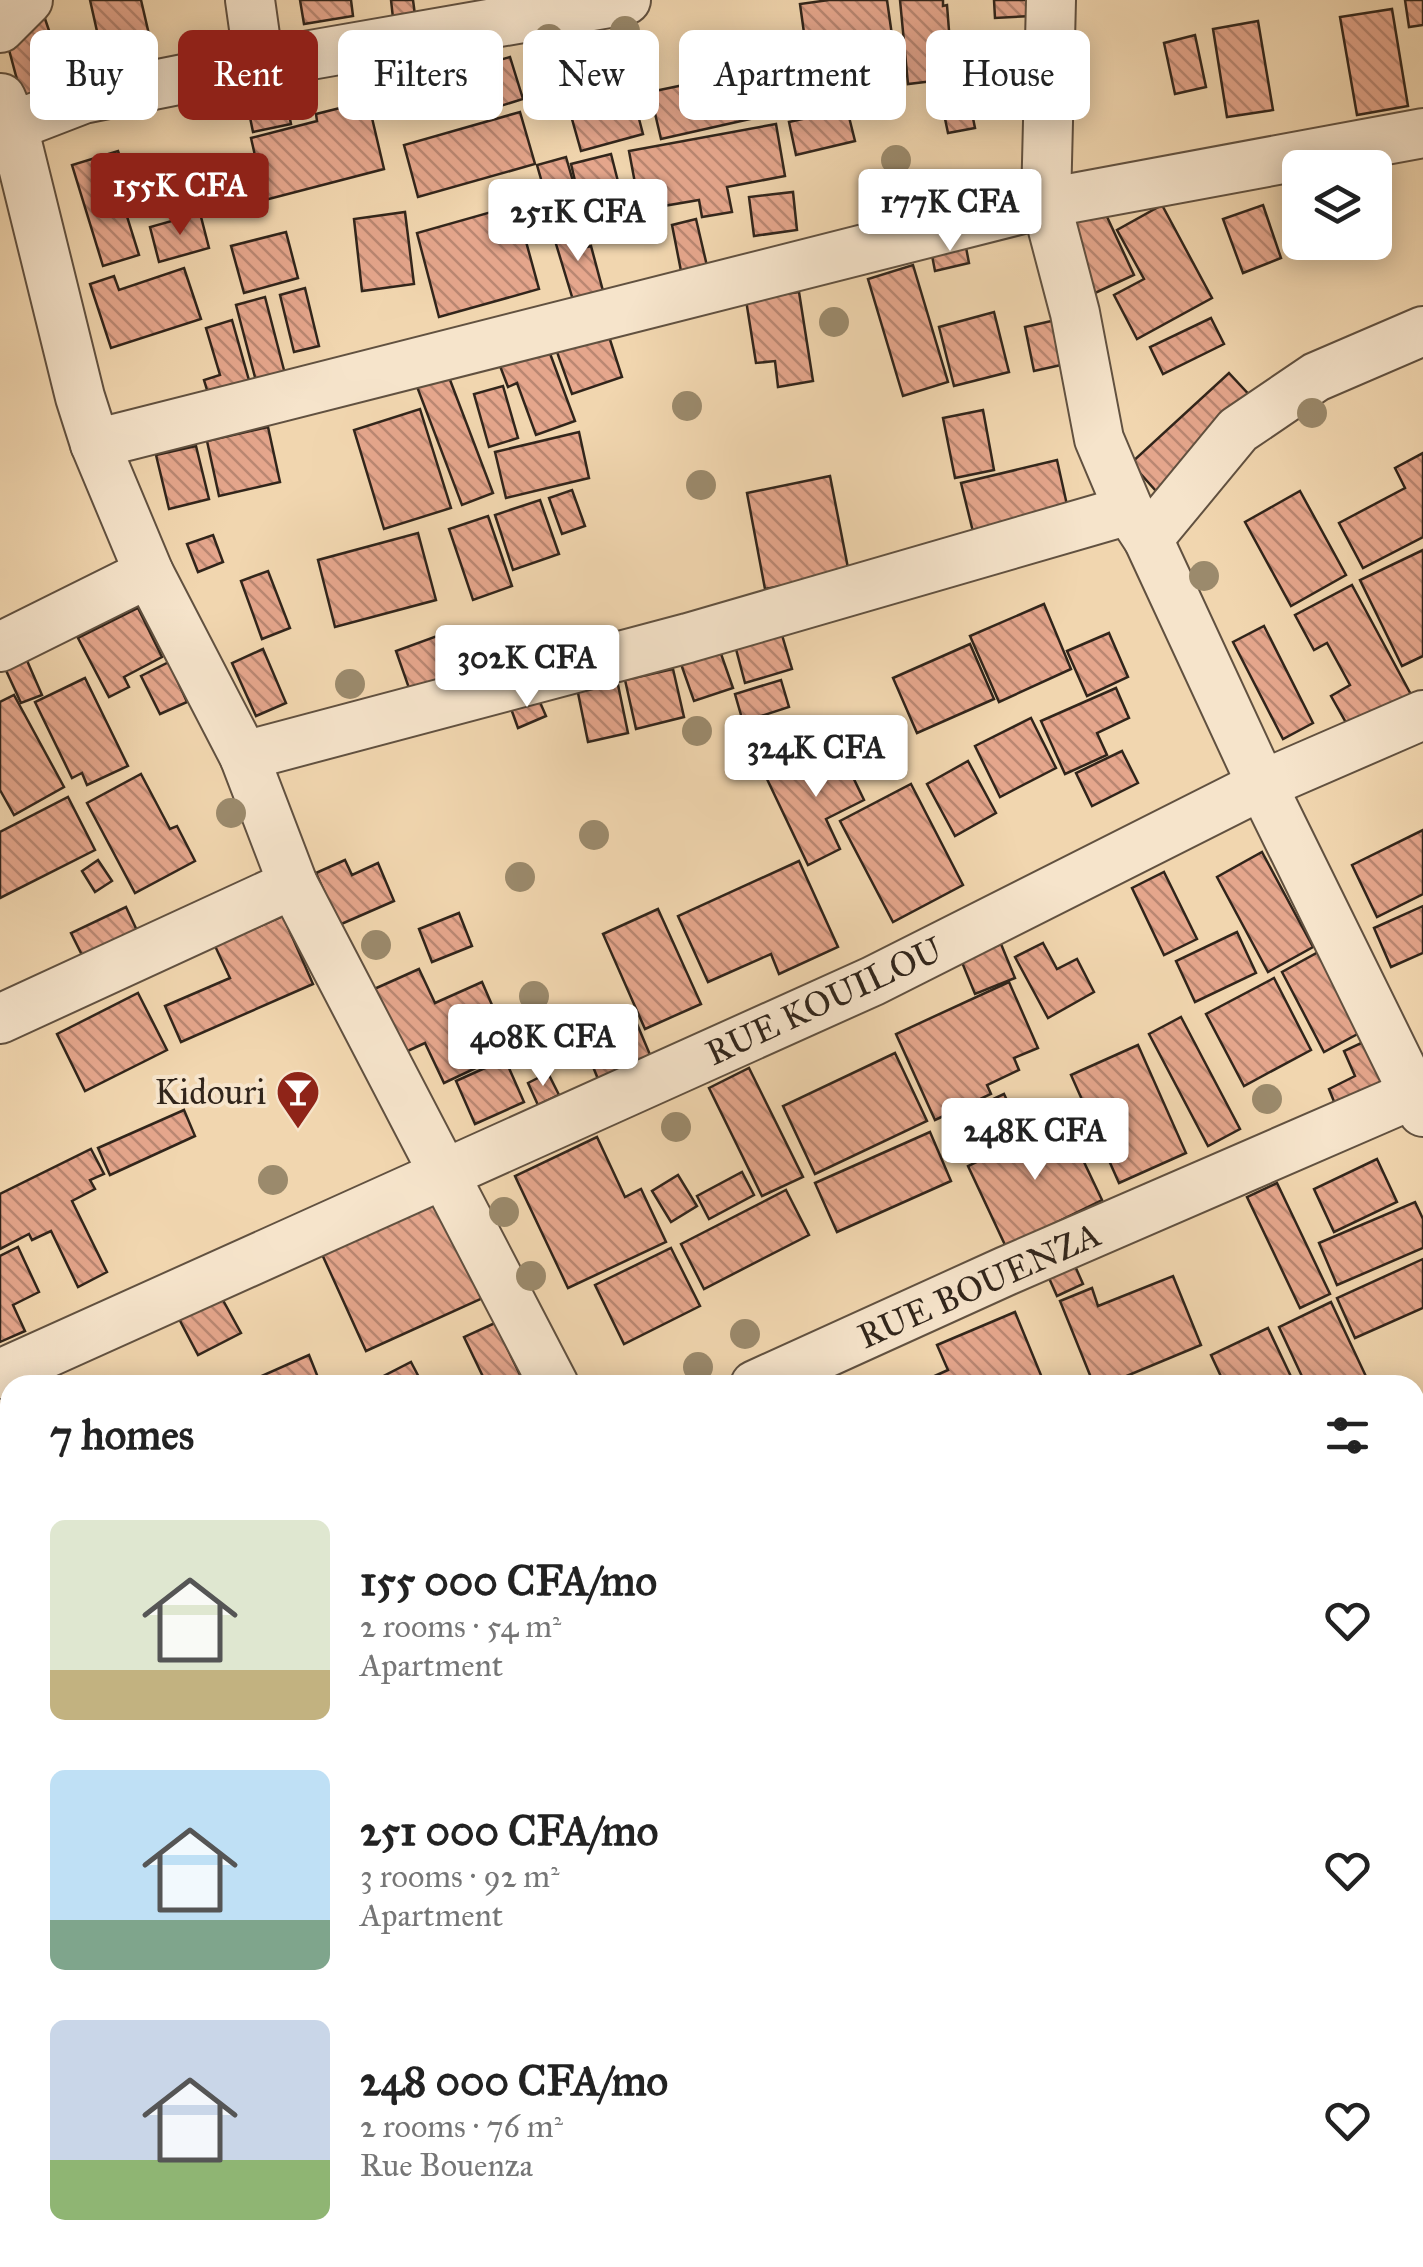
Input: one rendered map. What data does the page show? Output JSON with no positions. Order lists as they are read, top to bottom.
{
  "streets": {
    "street": ["RUE KOUILOU", "RUE BOUENZA"]
  },
  "places": {
    "bar": ["Kidouri"]
  },
  "page": {
    "chip": [
      "Buy",
      "Rent",
      "Filters",
      "New",
      "Apartment",
      "House"
    ],
    "price": [
      "155K CFA",
      "177K CFA",
      "251K CFA",
      "302K CFA",
      "324K CFA",
      "408K CFA",
      "248K CFA"
    ],
    "heading": "7 homes",
    "list": [
      {
        "name": "155 000 CFA/mo",
        "note": "2 rooms · 54 m² · Apartment"
      },
      {
        "name": "251 000 CFA/mo",
        "note": "3 rooms · 92 m² · Apartment"
      },
      {
        "name": "248 000 CFA/mo",
        "note": "2 rooms · 76 m² · Rue Bouenza"
      }
    ]
  }
}
